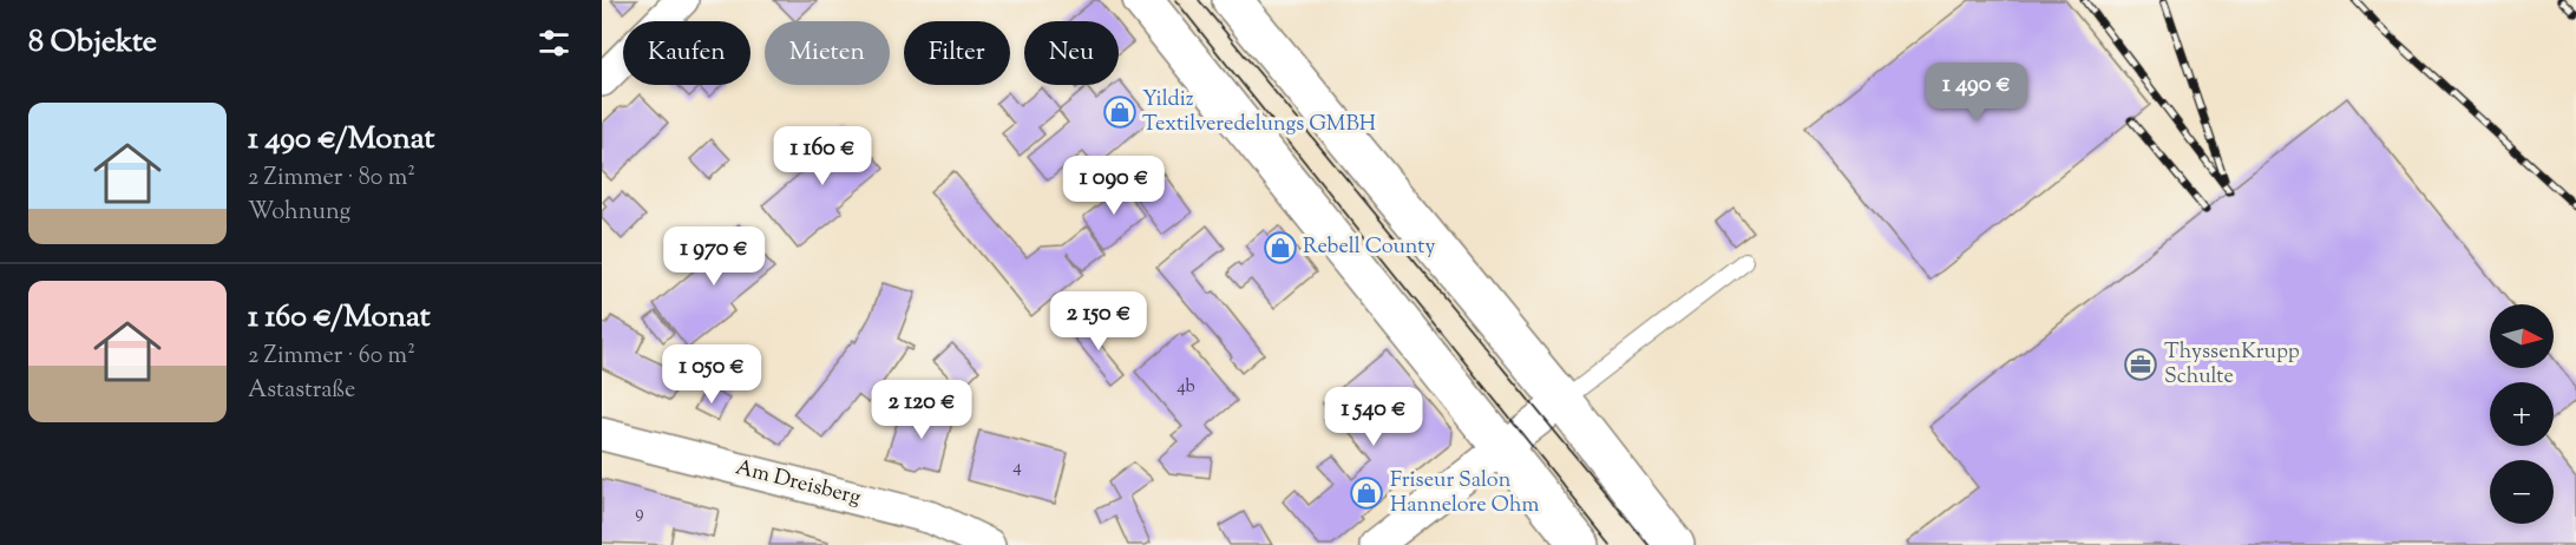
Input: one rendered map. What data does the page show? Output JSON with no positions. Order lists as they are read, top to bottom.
{
  "streets": {
    "street": ["Am Dreisberg"]
  },
  "places": {
    "shop": ["Yildiz Textilveredelungs GMBH", "Rebell County", "Friseur Salon Hannelore Ohm"],
    "office": ["ThyssenKrupp Schulte"]
  },
  "house_numbers": ["4b", "4", "9"],
  "north": "right",
  "page": {
    "heading": "8 Objekte",
    "chip": [
      "Kaufen",
      "Mieten",
      "Filter",
      "Neu"
    ],
    "price": [
      "1 490 €",
      "1 160 €",
      "1 090 €",
      "1 970 €",
      "2 150 €",
      "1 050 €",
      "2 120 €",
      "1 540 €"
    ],
    "list": [
      {
        "name": "1 490 €/Monat",
        "note": "2 Zimmer · 80 m² · Wohnung"
      },
      {
        "name": "1 160 €/Monat",
        "note": "2 Zimmer · 60 m² · Astastraße"
      }
    ],
    "map_buttons": ["+", "−"]
  }
}
